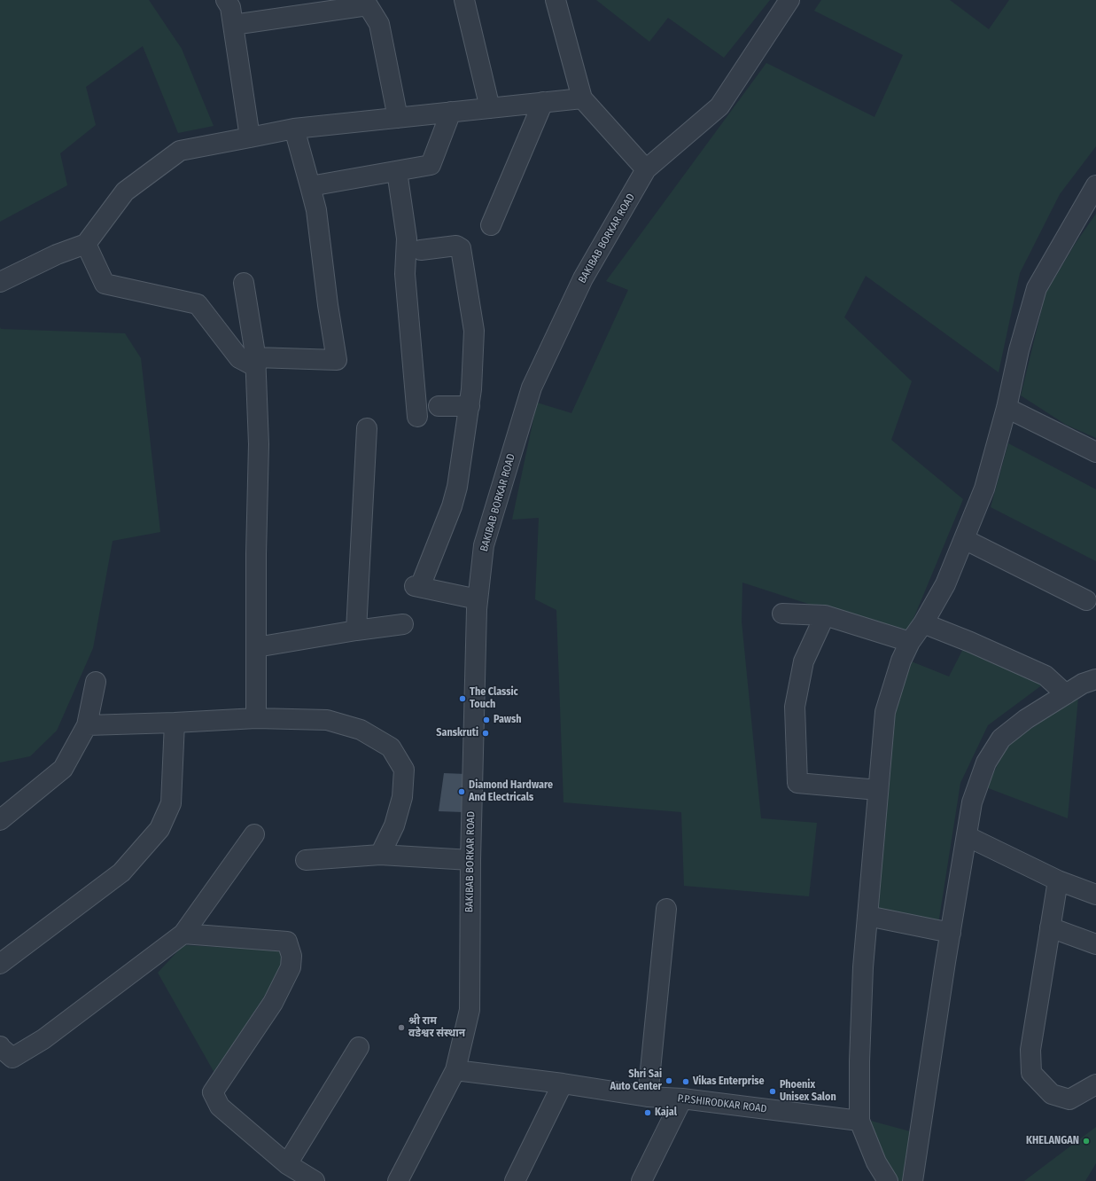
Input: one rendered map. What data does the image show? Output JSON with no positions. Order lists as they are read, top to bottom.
{
  "streets": {
    "street": ["BAKIBAB BORKAR ROAD", "P.P.SHIRODKAR ROAD"]
  },
  "crossings": [
    ["BAKIBAB BORKAR ROAD", "P.P.SHIRODKAR ROAD"]
  ],
  "places": [
    "The Classic Touch",
    "Pawsh",
    "Sanskruti",
    "Diamond Hardware And Electricals",
    "श्री राम वडेश्वर संस्थान",
    "Shri Sai Auto Center",
    "Vikas Enterprise",
    "Phoenix Unisex Salon",
    "Kajal",
    "KHELANGAN"
  ]
}
